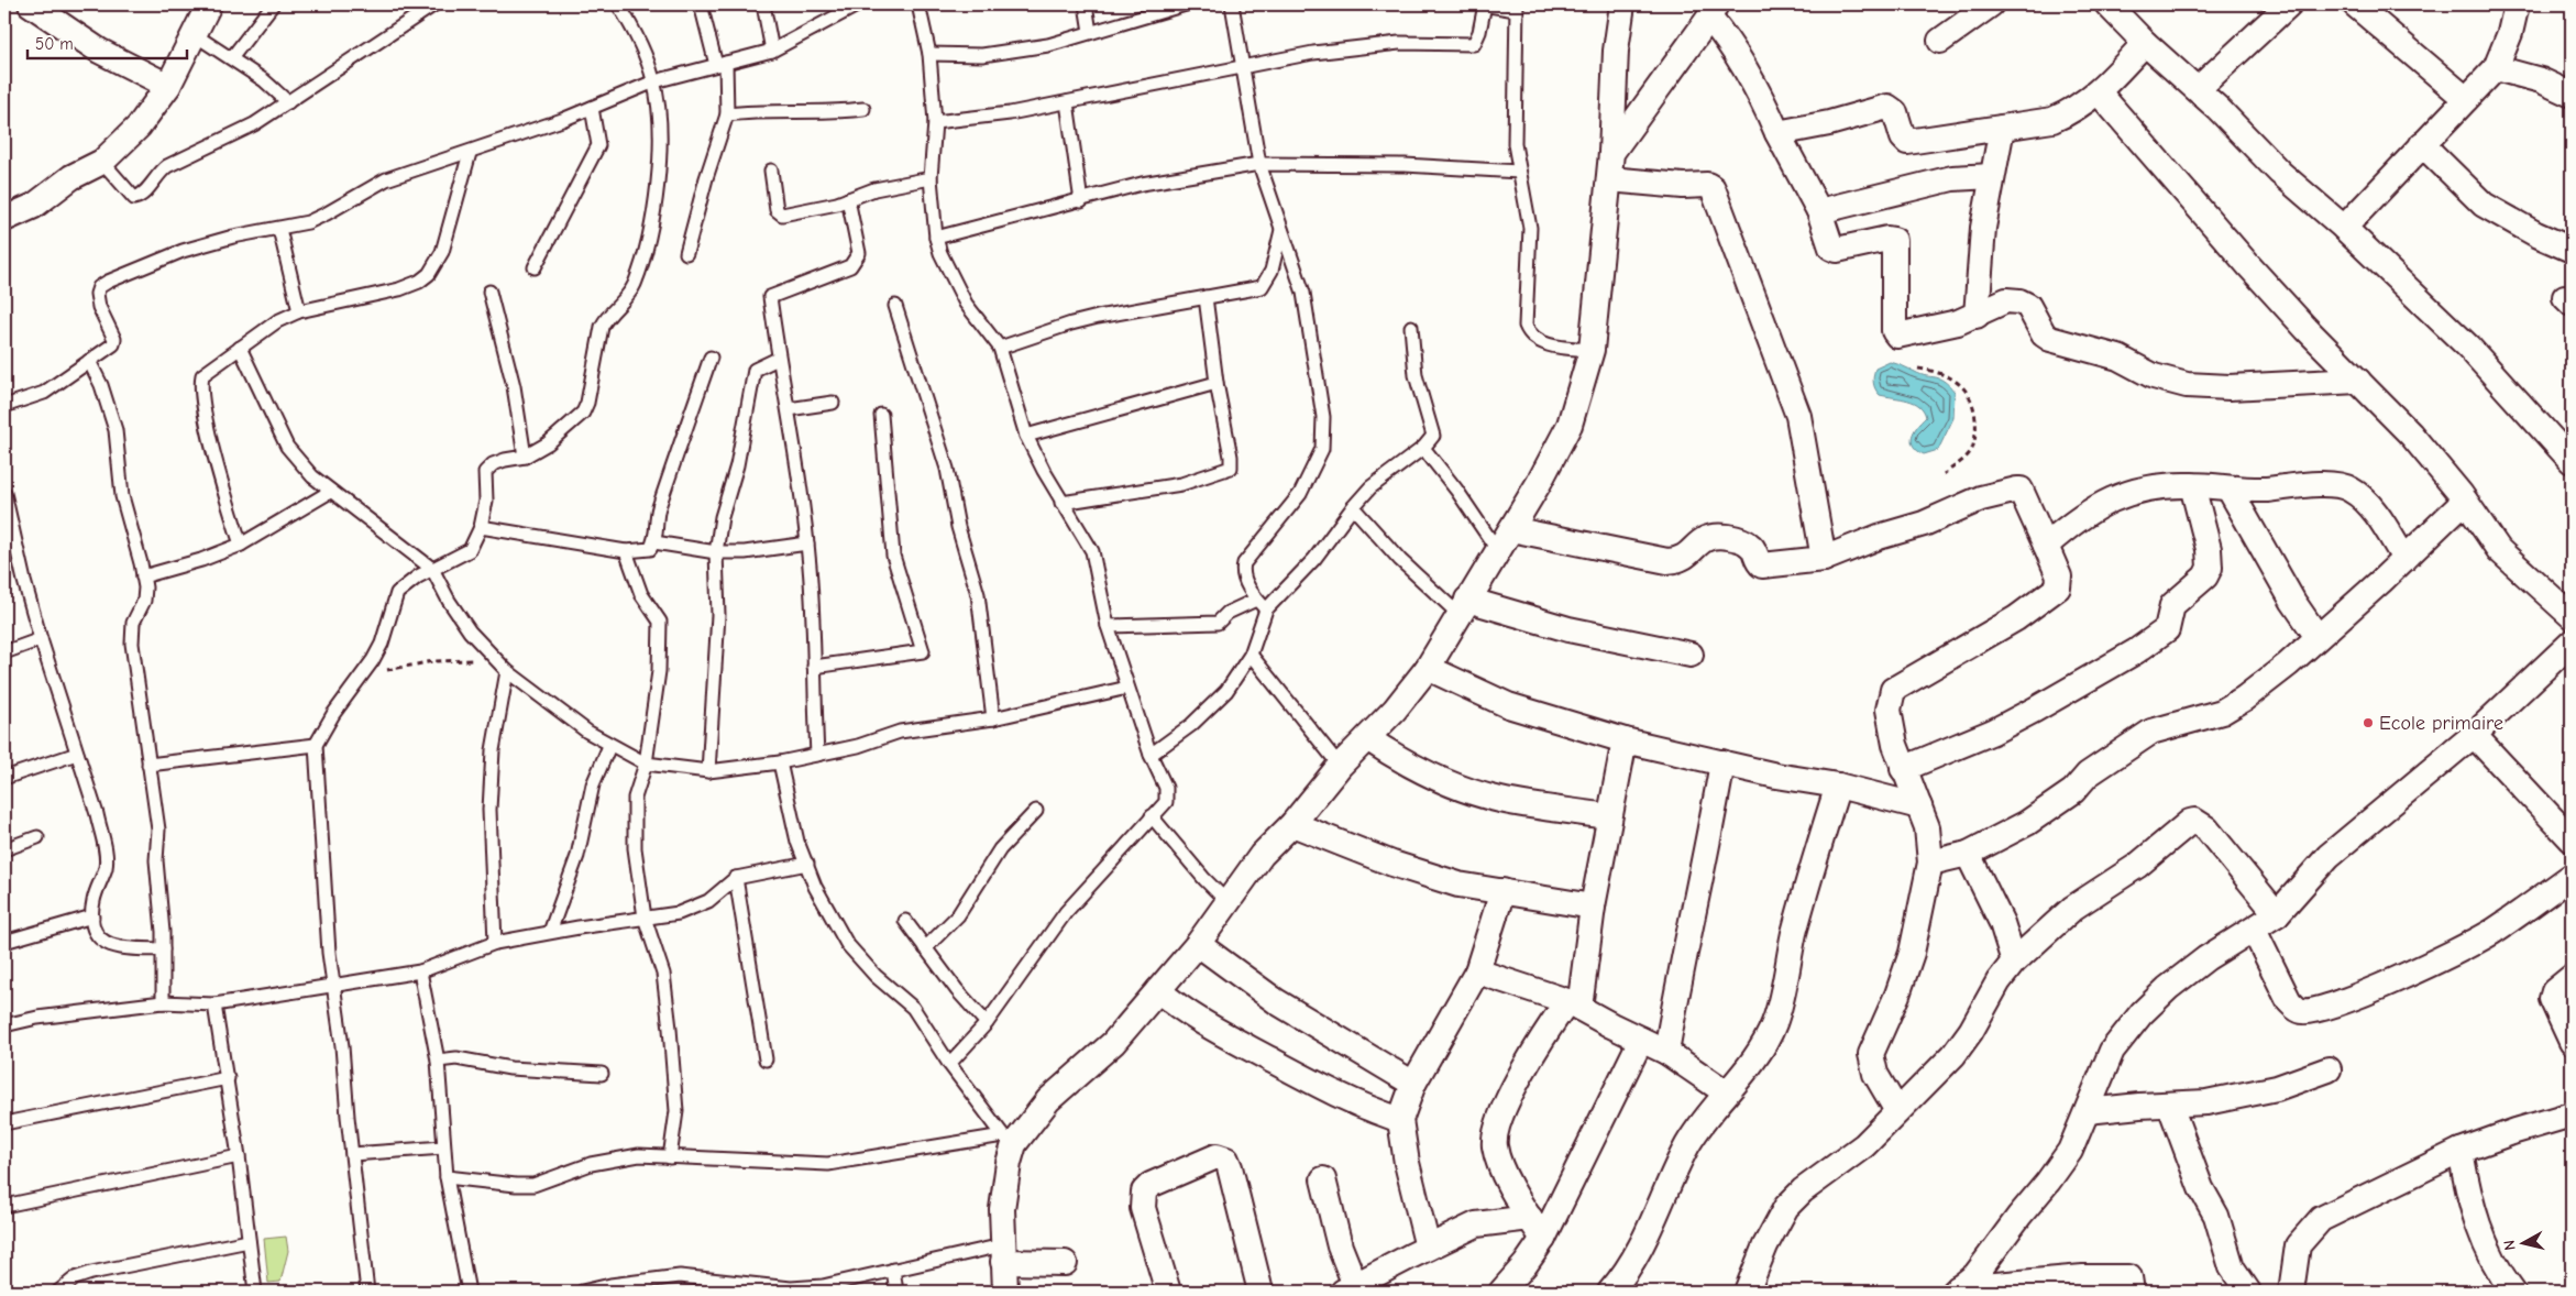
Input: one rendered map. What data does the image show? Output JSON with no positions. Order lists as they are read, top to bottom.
{
  "places": ["Ecole primaire"],
  "scale_bar": "50 m",
  "north": "left"
}
